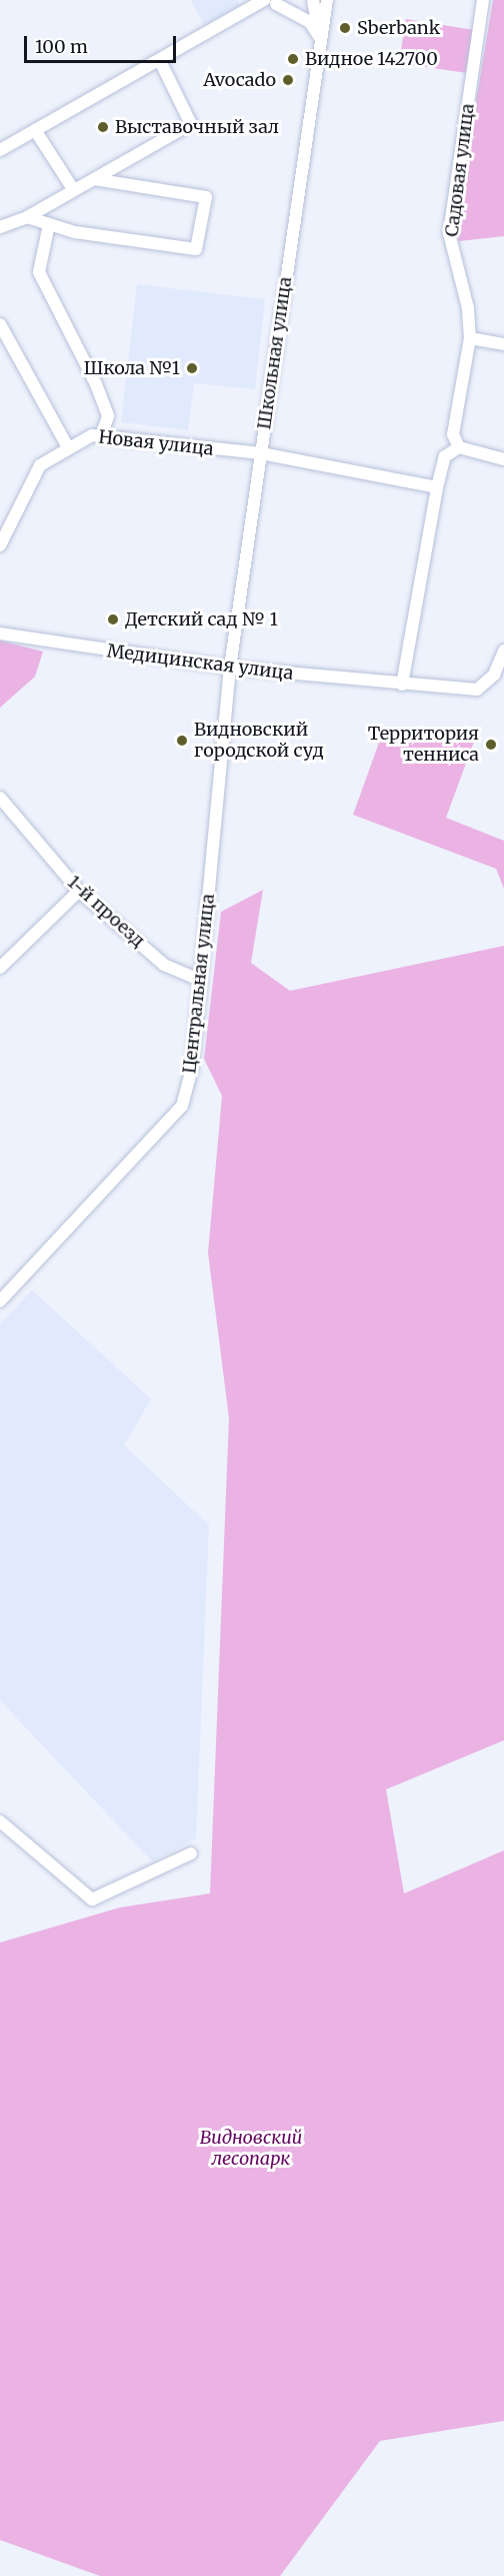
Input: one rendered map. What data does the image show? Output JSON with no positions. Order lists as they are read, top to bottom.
{
  "streets": {
    "street": [
      "Садовая улица",
      "Школьная улица",
      "Новая улица",
      "Медицинская улица",
      "1-й проезд",
      "Центральная улица"
    ]
  },
  "crossings": [
    ["Школьная улица", "Новая улица"],
    ["Школьная улица", "Медицинская улица"],
    ["Школьная улица", "Центральная улица"],
    ["Медицинская улица", "Центральная улица"],
    ["1-й проезд", "Центральная улица"]
  ],
  "parks": ["Видновский лесопарк"],
  "places": [
    "Sberbank",
    "Видное 142700",
    "Avocado",
    "Выставочный зал",
    "Школа №1",
    "Детский сад № 1",
    "Видновский городской суд",
    "Территория тенниса"
  ],
  "scale_bar": "100 m"
}
